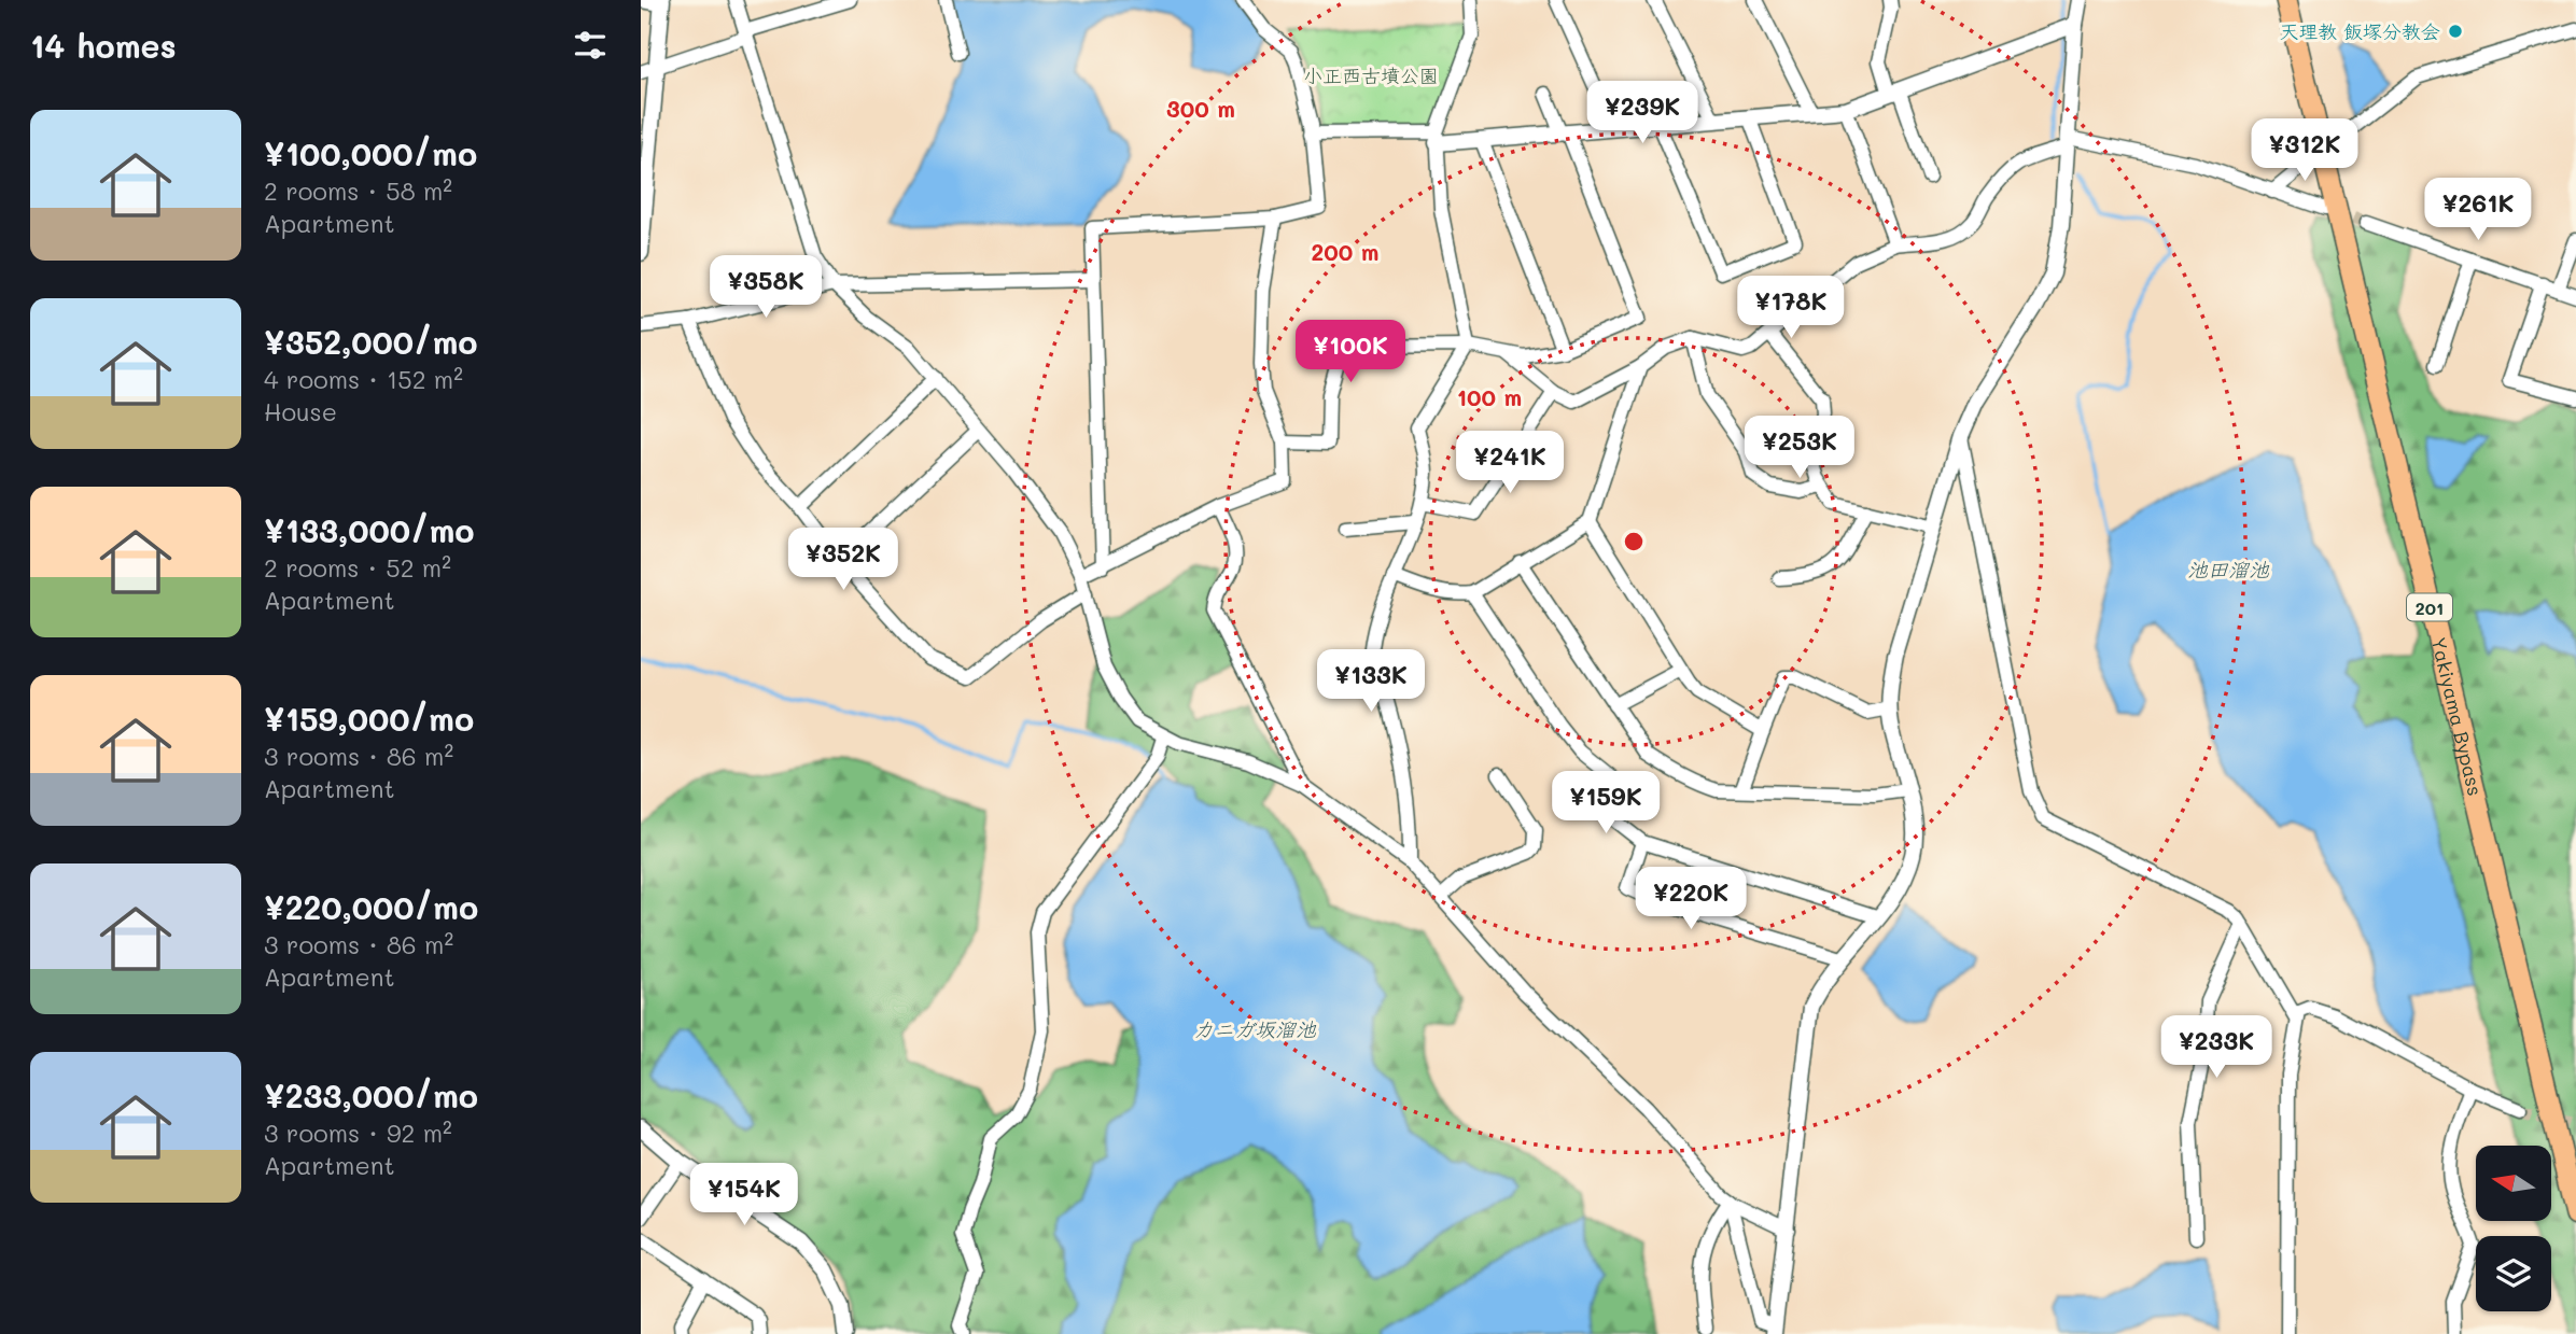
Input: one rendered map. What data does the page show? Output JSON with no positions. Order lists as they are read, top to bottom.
{
  "streets": {
    "highway": ["201", "Yakiyama Bypass"]
  },
  "water": ["池田溜池", "カニガ坂溜池"],
  "parks": ["小正西古墳公園"],
  "places": ["天理教 飯塚分教会"],
  "north": "left",
  "page": {
    "heading": "14 homes",
    "price": [
      "¥239K",
      "¥312K",
      "¥261K",
      "¥358K",
      "¥178K",
      "¥100K",
      "¥253K",
      "¥241K",
      "¥352K",
      "¥133K",
      "¥159K",
      "¥220K",
      "¥233K",
      "¥154K"
    ],
    "list": [
      {
        "name": "¥100,000/mo",
        "note": "2 rooms · 58 m² · Apartment"
      },
      {
        "name": "¥352,000/mo",
        "note": "4 rooms · 152 m² · House"
      },
      {
        "name": "¥133,000/mo",
        "note": "2 rooms · 52 m² · Apartment"
      },
      {
        "name": "¥159,000/mo",
        "note": "3 rooms · 86 m² · Apartment"
      },
      {
        "name": "¥220,000/mo",
        "note": "3 rooms · 86 m² · Apartment"
      },
      {
        "name": "¥233,000/mo",
        "note": "3 rooms · 92 m² · Apartment"
      }
    ]
  },
  "rings": ["300 m", "200 m", "100 m"]
}
